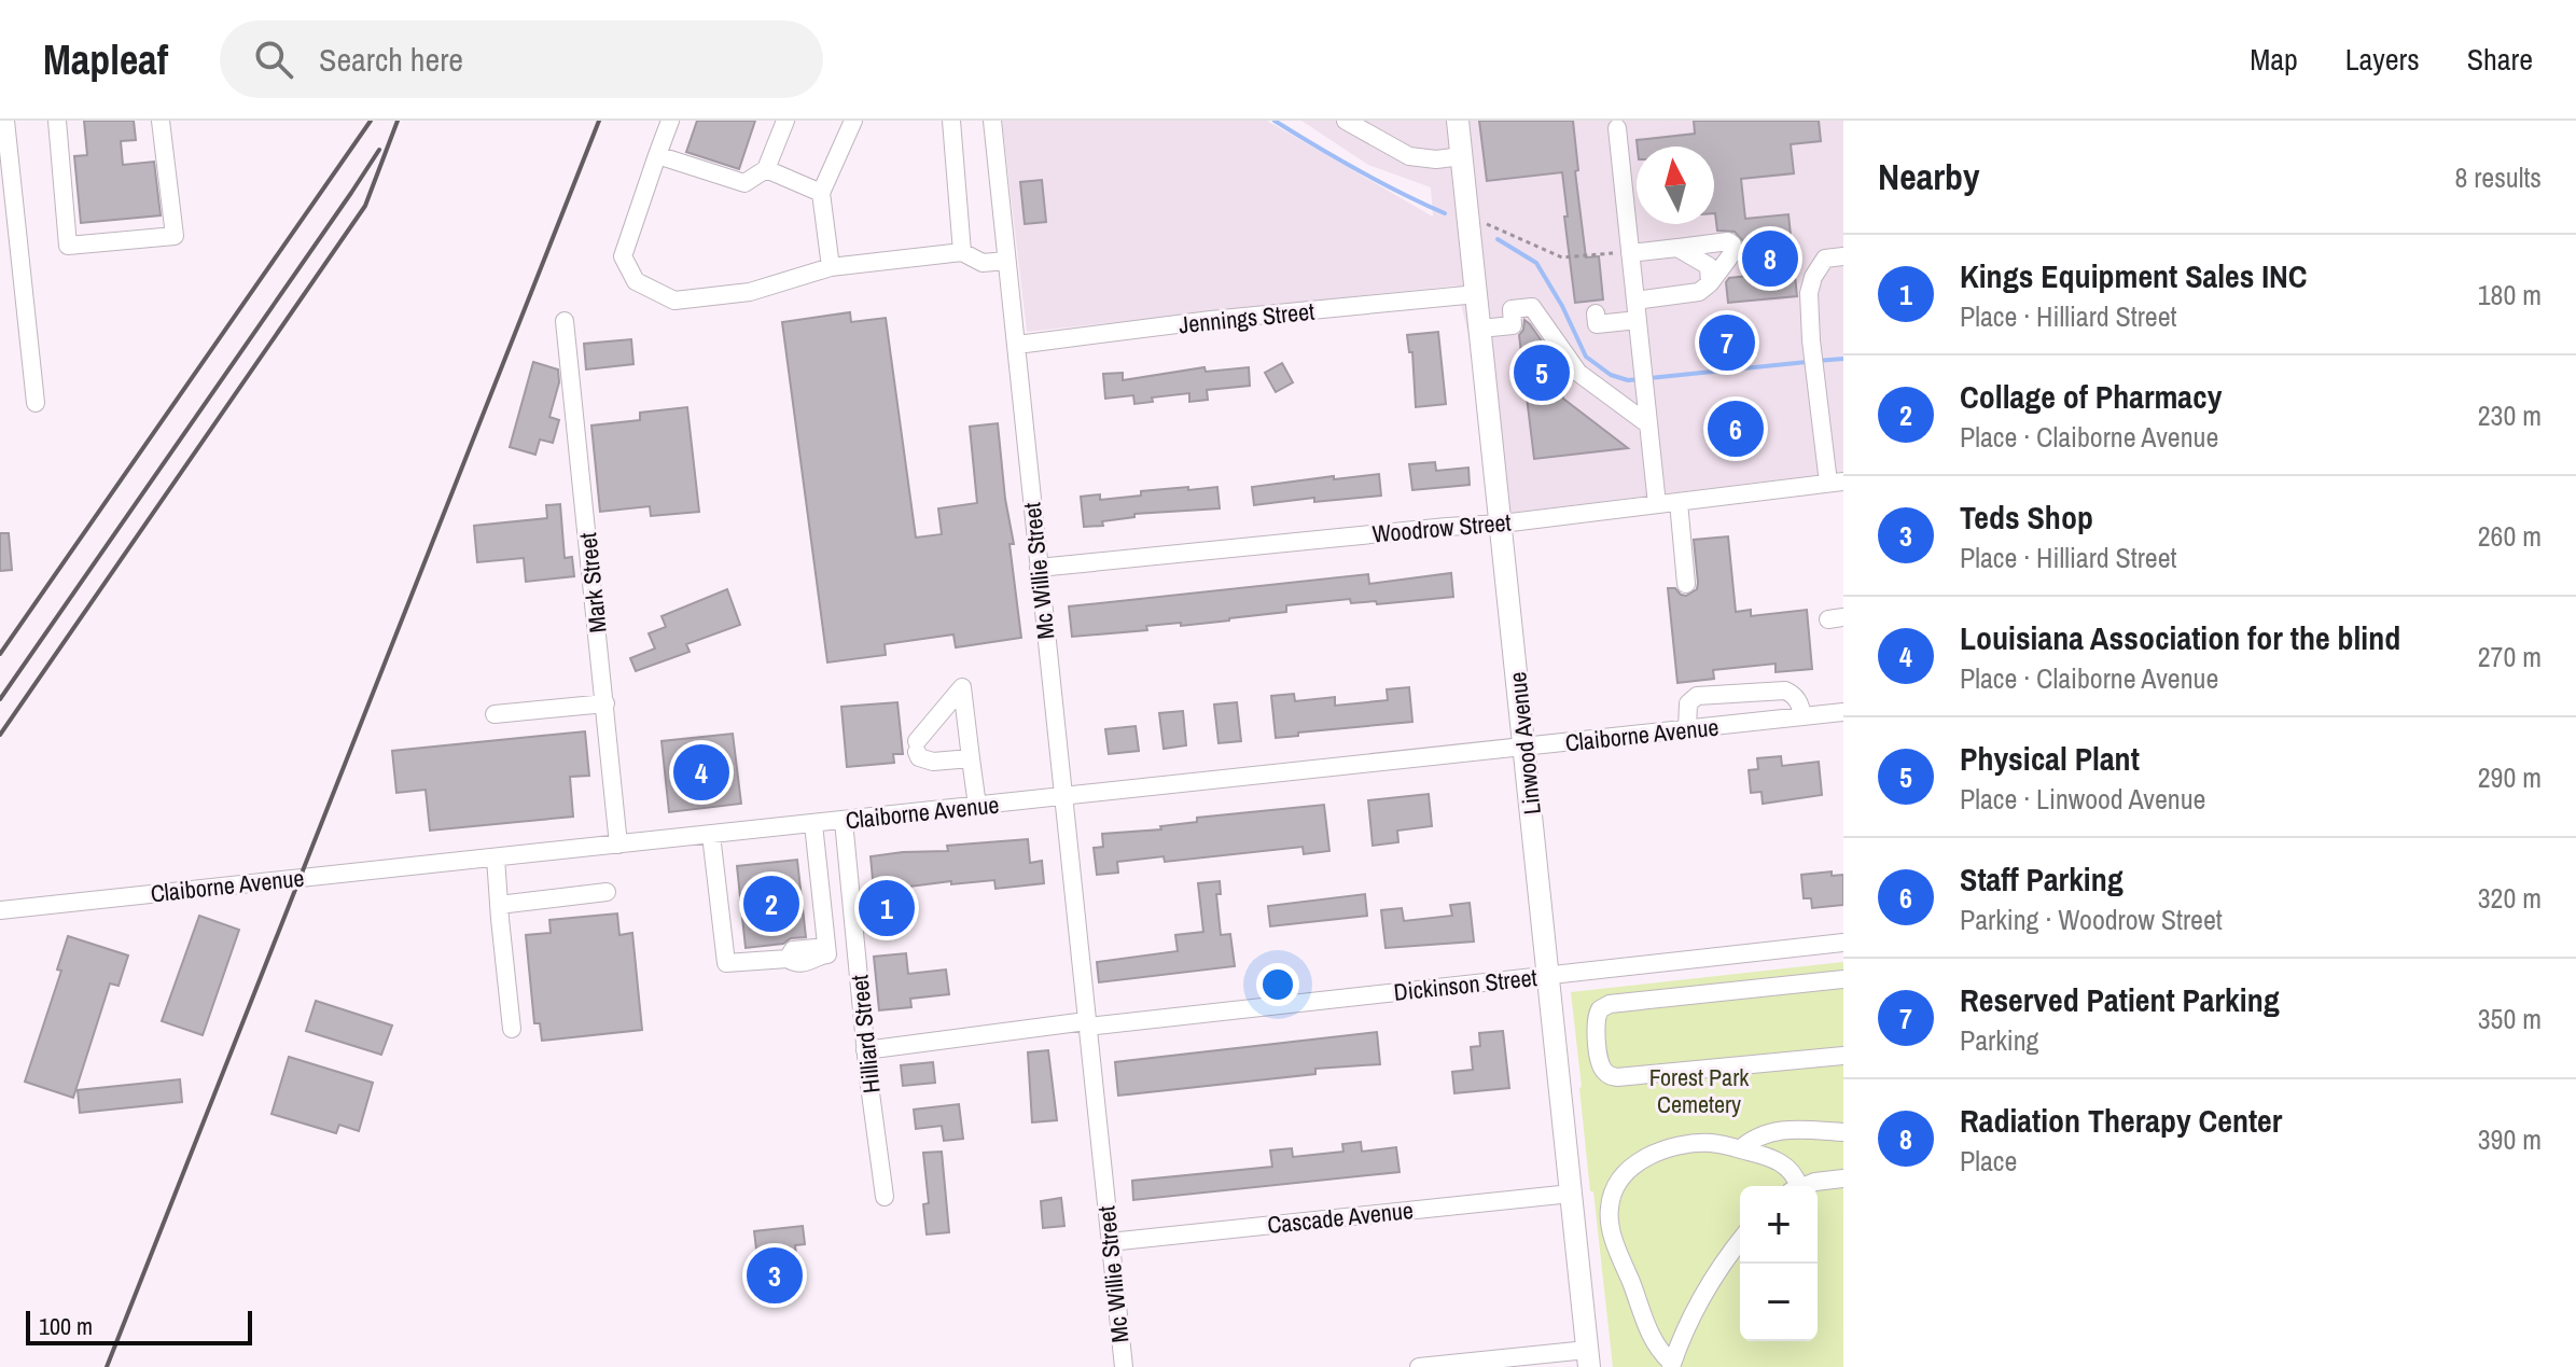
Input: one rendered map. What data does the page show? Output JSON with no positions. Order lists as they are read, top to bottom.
{
  "streets": {
    "main road": ["Linwood Avenue"],
    "street": [
      "Jennings Street",
      "Woodrow Street",
      "Mc Willie Street",
      "Mark Street",
      "Claiborne Avenue",
      "Dickinson Street",
      "Hilliard Street",
      "Cascade Avenue"
    ]
  },
  "crossings": [
    ["Jennings Street", "Mc Willie Street"],
    ["Jennings Street", "Linwood Avenue"],
    ["Woodrow Street", "Mc Willie Street"],
    ["Woodrow Street", "Linwood Avenue"],
    ["Mc Willie Street", "Claiborne Avenue"],
    ["Mc Willie Street", "Dickinson Street"],
    ["Mc Willie Street", "Cascade Avenue"],
    ["Mark Street", "Claiborne Avenue"],
    ["Claiborne Avenue", "Linwood Avenue"],
    ["Claiborne Avenue", "Hilliard Street"],
    ["Linwood Avenue", "Dickinson Street"],
    ["Linwood Avenue", "Cascade Avenue"],
    ["Dickinson Street", "Hilliard Street"]
  ],
  "parks": ["Forest Park Cemetery"],
  "scale_bar": "100 m",
  "north": "top",
  "page": {
    "header": "Mapleaf",
    "search": "Search here",
    "nav": ["Map", "Layers", "Share"],
    "heading": ["Nearby", "8 results"],
    "pins": [
      "8",
      "7",
      "5",
      "6",
      "4",
      "2",
      "1",
      "3"
    ],
    "list": [
      {
        "mark": "1",
        "name": "Kings Equipment Sales INC",
        "note": "Place · Hilliard Street",
        "value": "180 m"
      },
      {
        "mark": "2",
        "name": "Collage of Pharmacy",
        "note": "Place · Claiborne Avenue",
        "value": "230 m"
      },
      {
        "mark": "3",
        "name": "Teds Shop",
        "note": "Place · Hilliard Street",
        "value": "260 m"
      },
      {
        "mark": "4",
        "name": "Louisiana Association for the blind",
        "note": "Place · Claiborne Avenue",
        "value": "270 m"
      },
      {
        "mark": "5",
        "name": "Physical Plant",
        "note": "Place · Linwood Avenue",
        "value": "290 m"
      },
      {
        "mark": "6",
        "name": "Staff Parking",
        "note": "Parking · Woodrow Street",
        "value": "320 m"
      },
      {
        "mark": "7",
        "name": "Reserved Patient Parking",
        "note": "Parking",
        "value": "350 m"
      },
      {
        "mark": "8",
        "name": "Radiation Therapy Center",
        "note": "Place",
        "value": "390 m"
      }
    ],
    "map_buttons": ["+", "−"],
    "scale": "100 m"
  }
}
